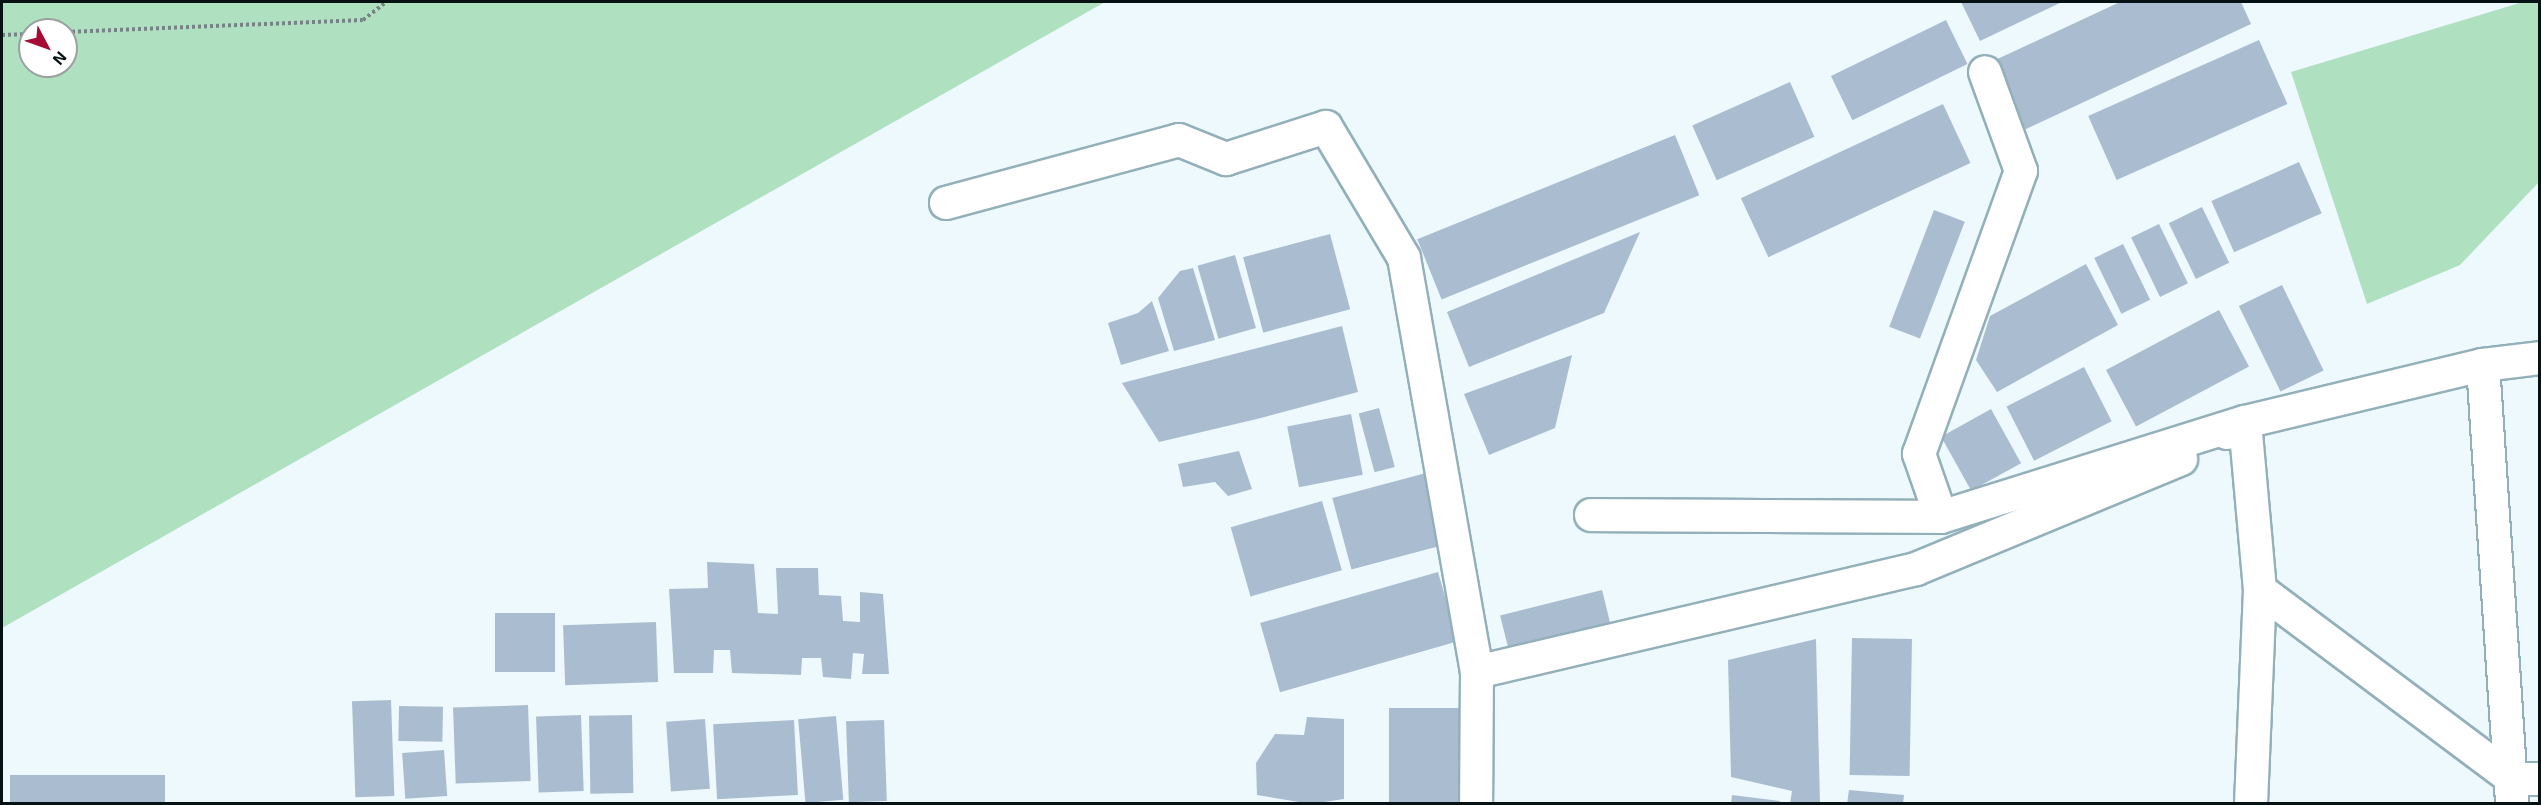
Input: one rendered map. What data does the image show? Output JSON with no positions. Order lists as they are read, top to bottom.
{
  "north": "bottom right"
}
